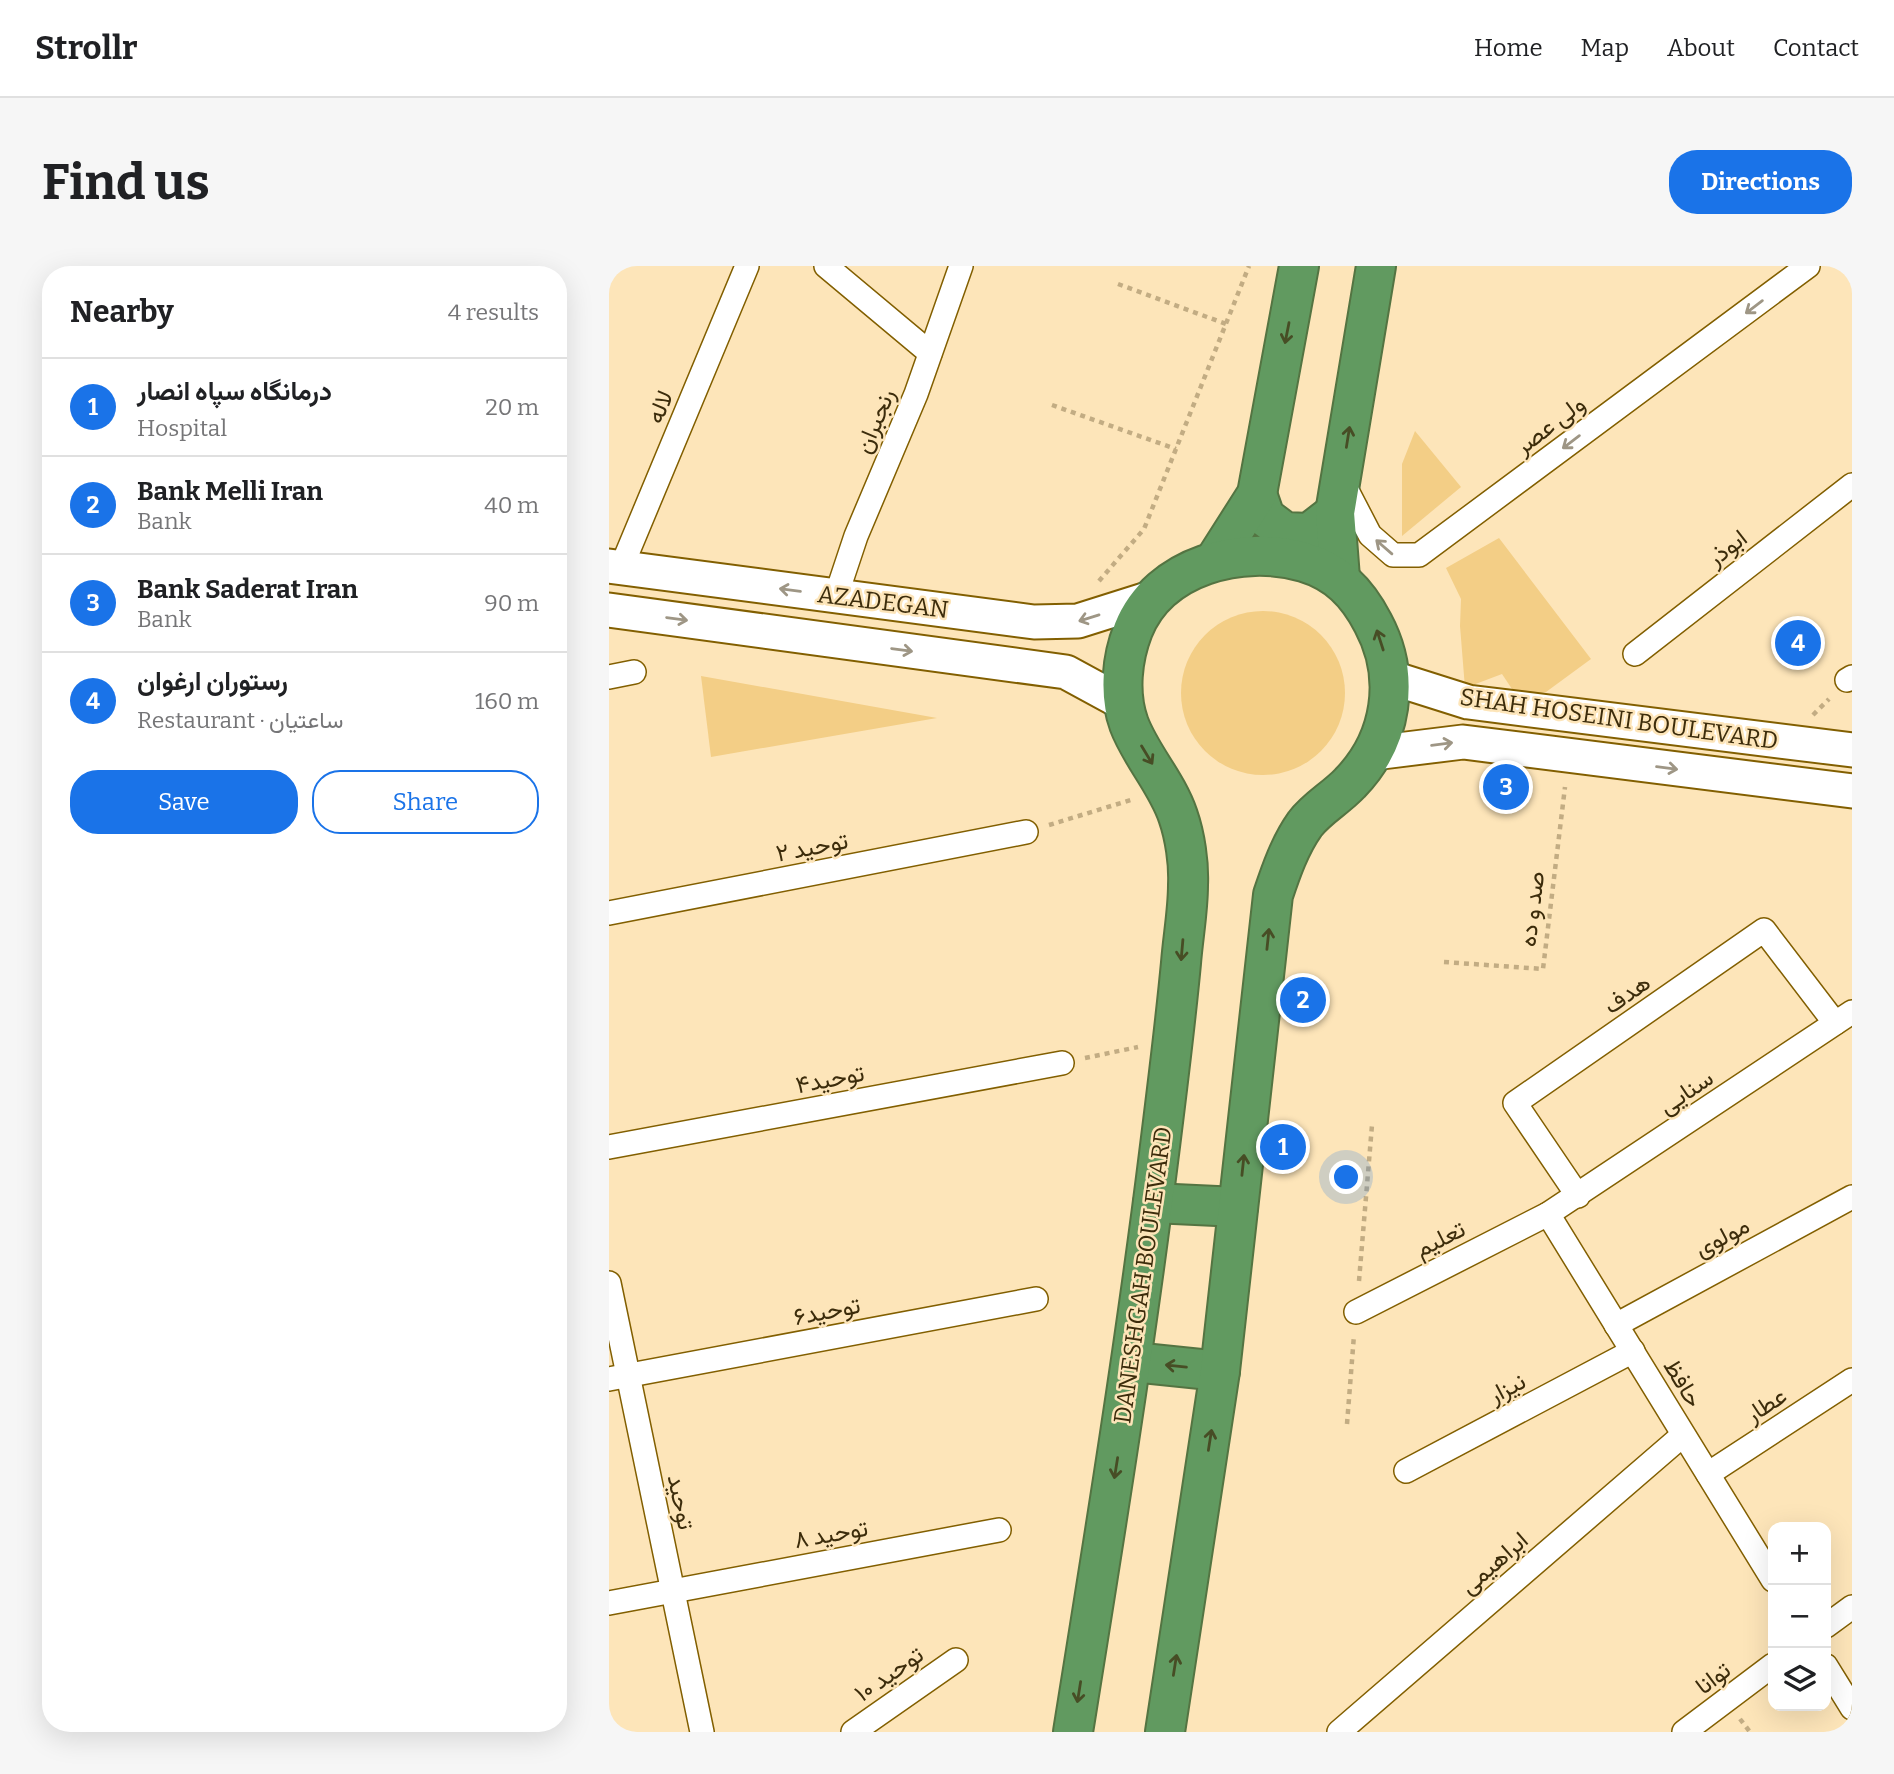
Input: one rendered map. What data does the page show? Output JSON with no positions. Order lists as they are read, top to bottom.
{
  "streets": {
    "highway": ["DANESHGAH BOULEVARD"],
    "street": [
      "لاله",
      "رنجبران",
      "ولی عصر",
      "ابوذر",
      "AZADEGAN",
      "SHAH HOSEINI BOULEVARD",
      "توحید ۲",
      "هدف",
      "توحید۴",
      "سنایی",
      "مولوی",
      "تعلیم",
      "توحید۶",
      "حافظ",
      "نیزار",
      "عطار",
      "توحید",
      "توحید ۸",
      "ابراهیمی",
      "توحید ۱۰",
      "توانا"
    ],
    "path": ["صد و ده"]
  },
  "crossings": [
    ["لاله", "AZADEGAN"],
    ["رنجبران", "AZADEGAN"],
    ["SHAH HOSEINI BOULEVARD", "صد و ده"],
    ["هدف", "سنایی"],
    ["سنایی", "تعلیم"],
    ["سنایی", "حافظ"],
    ["مولوی", "حافظ"],
    ["تعلیم", "حافظ"],
    ["توحید۶", "توحید"],
    ["حافظ", "نیزار"],
    ["حافظ", "عطار"],
    ["حافظ", "ابراهیمی"],
    ["توحید", "توحید ۸"]
  ],
  "one_way": ["ولی عصر"],
  "page": {
    "header": "Strollr",
    "nav": [
      "Home",
      "Map",
      "About",
      "Contact"
    ],
    "buttons": [
      "Directions",
      ["Save", "Share"]
    ],
    "title": "Find us",
    "heading": ["Nearby", "4 results"],
    "list": [
      {
        "mark": "1",
        "name": "درمانگاه سپاه انصار",
        "note": "Hospital",
        "value": "20 m"
      },
      {
        "mark": "2",
        "name": "Bank Melli Iran",
        "note": "Bank",
        "value": "40 m"
      },
      {
        "mark": "3",
        "name": "Bank Saderat Iran",
        "note": "Bank",
        "value": "90 m"
      },
      {
        "mark": "4",
        "name": "رستوران ارغوان",
        "note": "Restaurant · ساعتیان",
        "value": "160 m"
      }
    ],
    "pins": [
      "4",
      "3",
      "2",
      "1"
    ],
    "map_buttons": ["+", "−"]
  }
}
